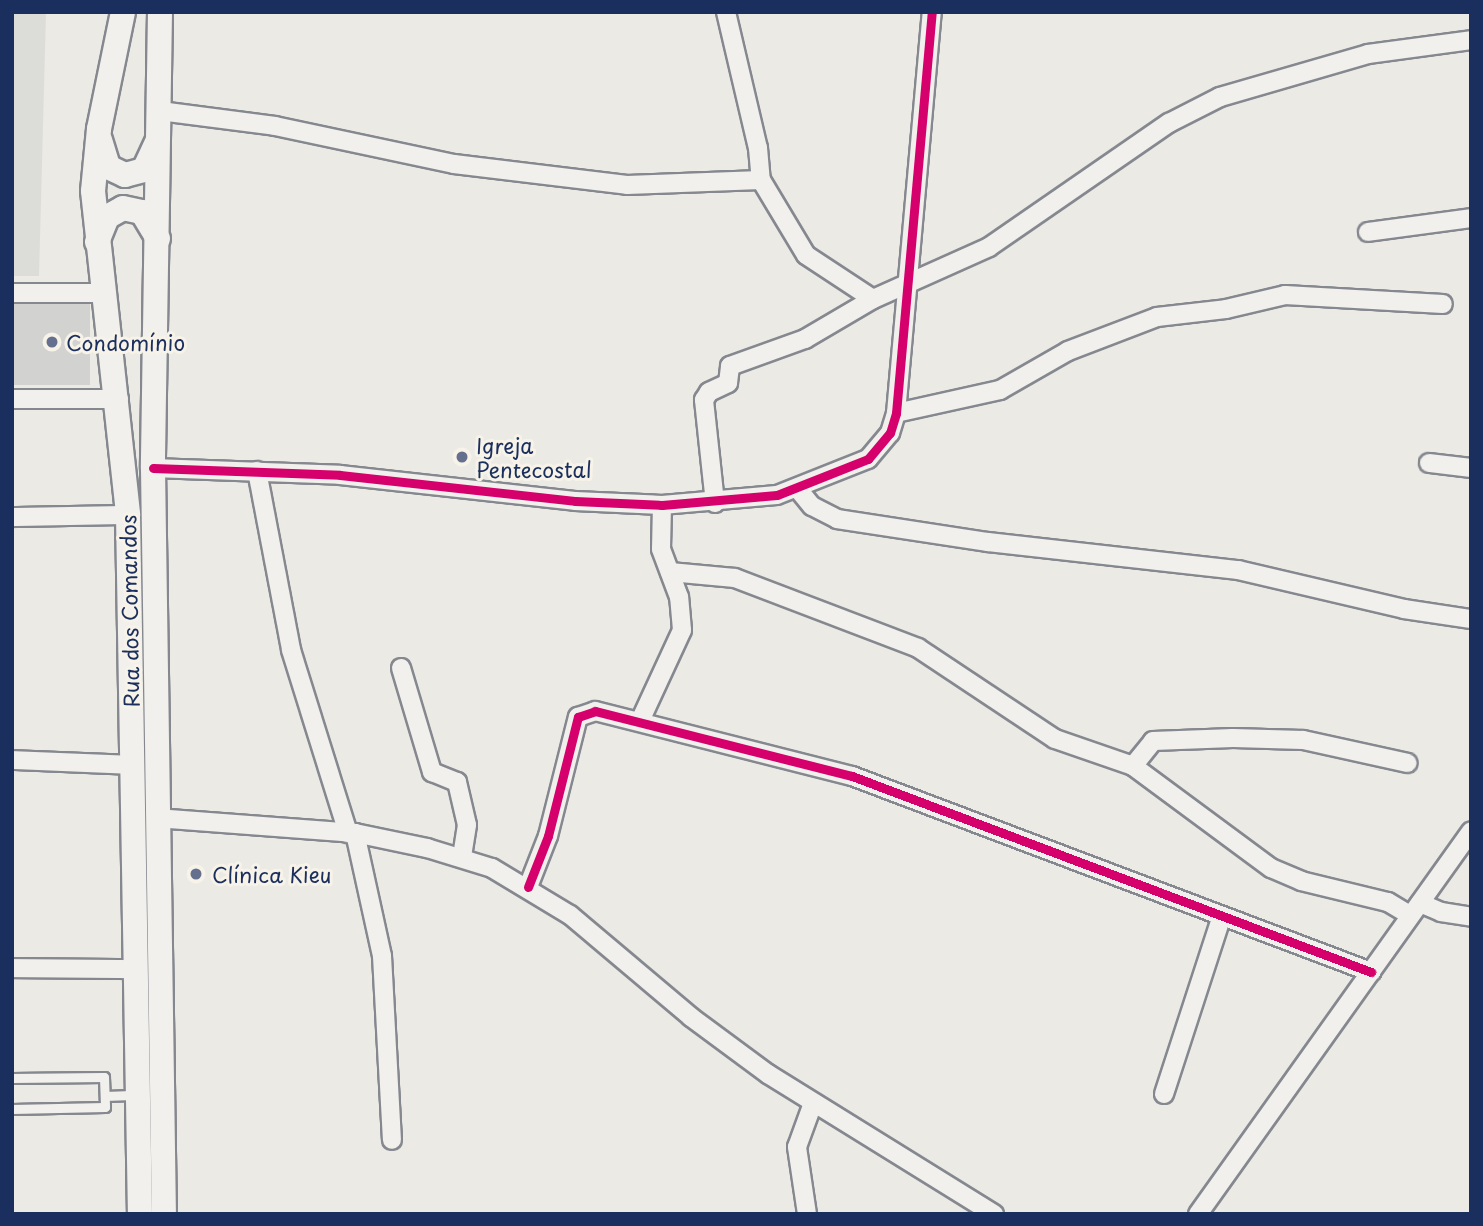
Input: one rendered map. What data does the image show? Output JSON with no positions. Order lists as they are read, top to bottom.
{
  "streets": {
    "main road": ["Rua dos Comandos"]
  },
  "places": ["Condomínio", "Igreja Pentecostal", "Clínica Kieu"]
}
